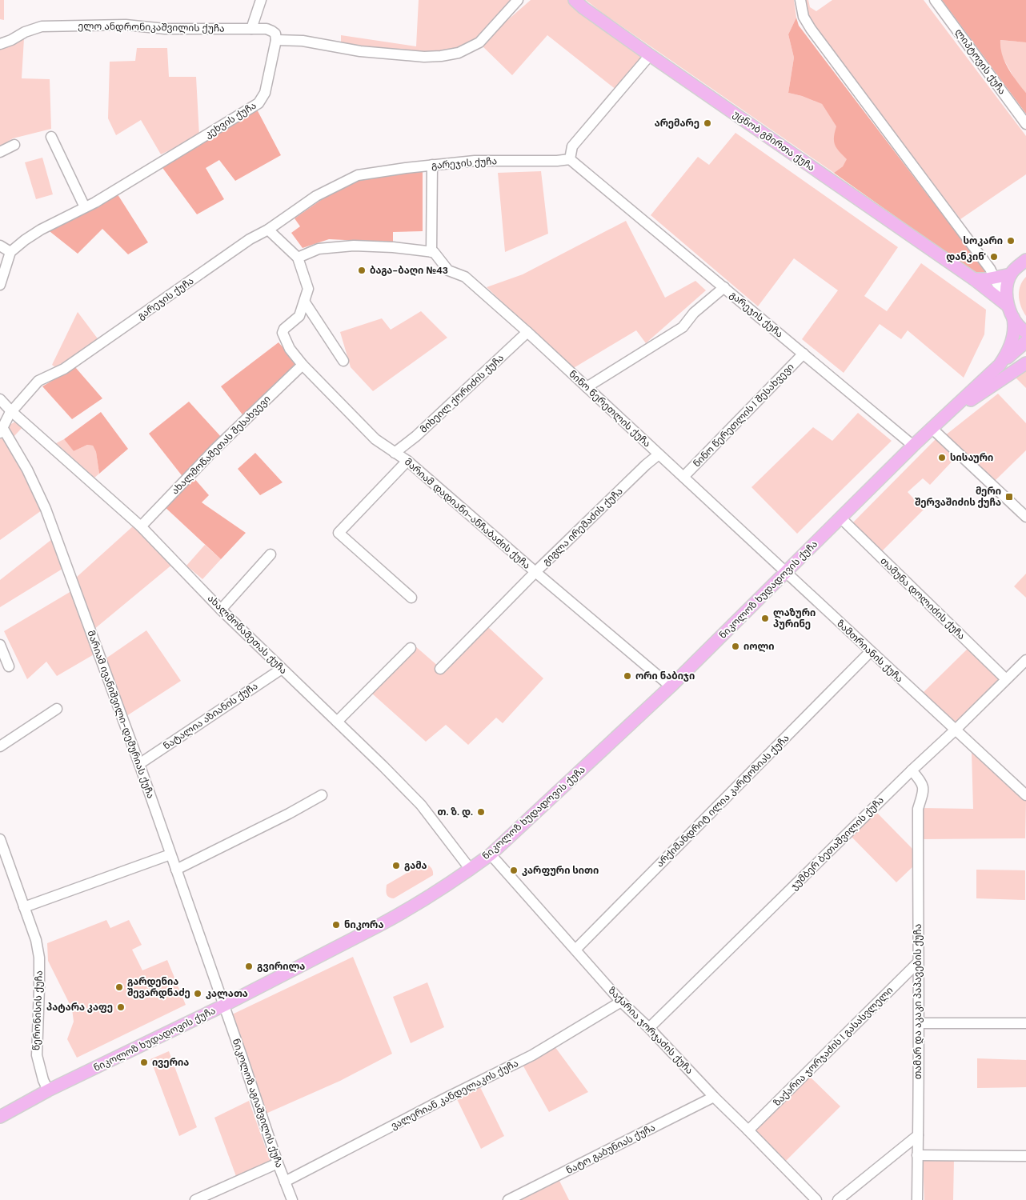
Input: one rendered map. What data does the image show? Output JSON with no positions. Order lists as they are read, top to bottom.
{
  "streets": {
    "main road": ["უცნობ გმირთა ქუჩა", "ნიკოლოზ ხუდადოვის ქუჩა"],
    "street": [
      "ელო ანდრონიკაშვილის ქუჩა",
      "ლიპტოვის ქუჩა",
      "კეხვის ქუჩა",
      "გარეჯის ქუჩა",
      "მიხეილ ქორიძის ქუჩა",
      "ნინო წერეთლის ქუჩა",
      "ნინო წერეთლის I შესახვევი",
      "ახალმოწამეთას შესახვევი",
      "მარიამ დადიანი-ანჩაბაძის ქუჩა",
      "გიგლა ირემაძის ქუჩა",
      "თამუნა დოლიძის ქუჩა",
      "ახალმოწამეთას ქუჩა",
      "ზამთრიანის ქუჩა",
      "მარიამ ივანიშვილი-დემურიას ქუჩა",
      "ნატალია აზიანის ქუჩა",
      "არქიმანდრიტ ილია კარტოზიას ქუჩა",
      "ჯუმბერ ბეთაშვილის ქუჩა",
      "თამარ და აკაკი პაპავების ქუჩა",
      "წერონისის ქუჩა",
      "ზაქარია ჯორჯაძის ქუჩა",
      "ზაქარია ჯორჯაძის I გასასვლელი",
      "ვალერიან კანდელაკის ქუჩა",
      "ნიკოლოზ აგიაშვილის ქუჩა",
      "ნატო გაბუნიას ქუჩა"
    ]
  },
  "crossings": [
    ["ელო ანდრონიკაშვილის ქუჩა", "კეხვის ქუჩა"],
    ["უცნობ გმირთა ქუჩა", "ნიკოლოზ ხუდადოვის ქუჩა"],
    ["გარეჯის ქუჩა", "ნინო წერეთლის I შესახვევი"],
    ["გარეჯის ქუჩა", "მარიამ დადიანი-ანჩაბაძის ქუჩა"],
    ["გარეჯის ქუჩა", "ნიკოლოზ ხუდადოვის ქუჩა"],
    ["გარეჯის ქუჩა", "ახალმოწამეთას ქუჩა"],
    ["გარეჯის ქუჩა", "მარიამ ივანიშვილი-დემურიას ქუჩა"],
    ["მიხეილ ქორიძის ქუჩა", "ნინო წერეთლის ქუჩა"],
    ["მიხეილ ქორიძის ქუჩა", "მარიამ დადიანი-ანჩაბაძის ქუჩა"],
    ["ნინო წერეთლის ქუჩა", "ნინო წერეთლის I შესახვევი"],
    ["ნინო წერეთლის ქუჩა", "გიგლა ირემაძის ქუჩა"],
    ["ნინო წერეთლის ქუჩა", "ნიკოლოზ ხუდადოვის ქუჩა"],
    ["ნინო წერეთლის ქუჩა", "ზამთრიანის ქუჩა"],
    ["ახალმოწამეთას შესახვევი", "მარიამ დადიანი-ანჩაბაძის ქუჩა"],
    ["ახალმოწამეთას შესახვევი", "ახალმოწამეთას ქუჩა"],
    ["მარიამ დადიანი-ანჩაბაძის ქუჩა", "გიგლა ირემაძის ქუჩა"],
    ["მარიამ დადიანი-ანჩაბაძის ქუჩა", "ნიკოლოზ ხუდადოვის ქუჩა"],
    ["ნიკოლოზ ხუდადოვის ქუჩა", "თამუნა დოლიძის ქუჩა"],
    ["ნიკოლოზ ხუდადოვის ქუჩა", "ახალმოწამეთას ქუჩა"],
    ["ნიკოლოზ ხუდადოვის ქუჩა", "ზამთრიანის ქუჩა"],
    ["ნიკოლოზ ხუდადოვის ქუჩა", "მარიამ ივანიშვილი-დემურიას ქუჩა"],
    ["ნიკოლოზ ხუდადოვის ქუჩა", "წერონისის ქუჩა"],
    ["ნიკოლოზ ხუდადოვის ქუჩა", "ზაქარია ჯორჯაძის ქუჩა"],
    ["ნიკოლოზ ხუდადოვის ქუჩა", "ნიკოლოზ აგიაშვილის ქუჩა"],
    ["თამუნა დოლიძის ქუჩა", "ჯუმბერ ბეთაშვილის ქუჩა"],
    ["ახალმოწამეთას ქუჩა", "ნატალია აზიანის ქუჩა"],
    ["ზამთრიანის ქუჩა", "არქიმანდრიტ ილია კარტოზიას ქუჩა"],
    ["ზამთრიანის ქუჩა", "ჯუმბერ ბეთაშვილის ქუჩა"],
    ["მარიამ ივანიშვილი-დემურიას ქუჩა", "ნატალია აზიანის ქუჩა"],
    ["მარიამ ივანიშვილი-დემურიას ქუჩა", "ნიკოლოზ აგიაშვილის ქუჩა"],
    ["არქიმანდრიტ ილია კარტოზიას ქუჩა", "ზაქარია ჯორჯაძის ქუჩა"],
    ["ჯუმბერ ბეთაშვილის ქუჩა", "თამარ და აკაკი პაპავების ქუჩა"],
    ["ჯუმბერ ბეთაშვილის ქუჩა", "ზაქარია ჯორჯაძის ქუჩა"],
    ["თამარ და აკაკი პაპავების ქუჩა", "ზაქარია ჯორჯაძის I გასასვლელი"],
    ["ზაქარია ჯორჯაძის ქუჩა", "ზაქარია ჯორჯაძის I გასასვლელი"],
    ["ზაქარია ჯორჯაძის ქუჩა", "ვალერიან კანდელაკის ქუჩა"],
    ["ზაქარია ჯორჯაძის ქუჩა", "ნატო გაბუნიას ქუჩა"],
    ["ვალერიან კანდელაკის ქუჩა", "ნიკოლოზ აგიაშვილის ქუჩა"]
  ],
  "places": {
    "other": [
      "არემარე",
      "სოკარი",
      "დანკინ'",
      "ბაგა-ბაღი №43",
      "სისაური",
      "ლაზური პურინე",
      "იოლი",
      "ორი ნაბიჯი",
      "თ. ზ. დ.",
      "გამა",
      "კარფური სითი",
      "ნიკორა",
      "გვირილა",
      "გარდენია შევარდნაძე",
      "კალათა",
      "პატარა კაფე",
      "ივერია"
    ],
    "transit": ["მერი შერვაშიძის ქუჩა"]
  }
}
